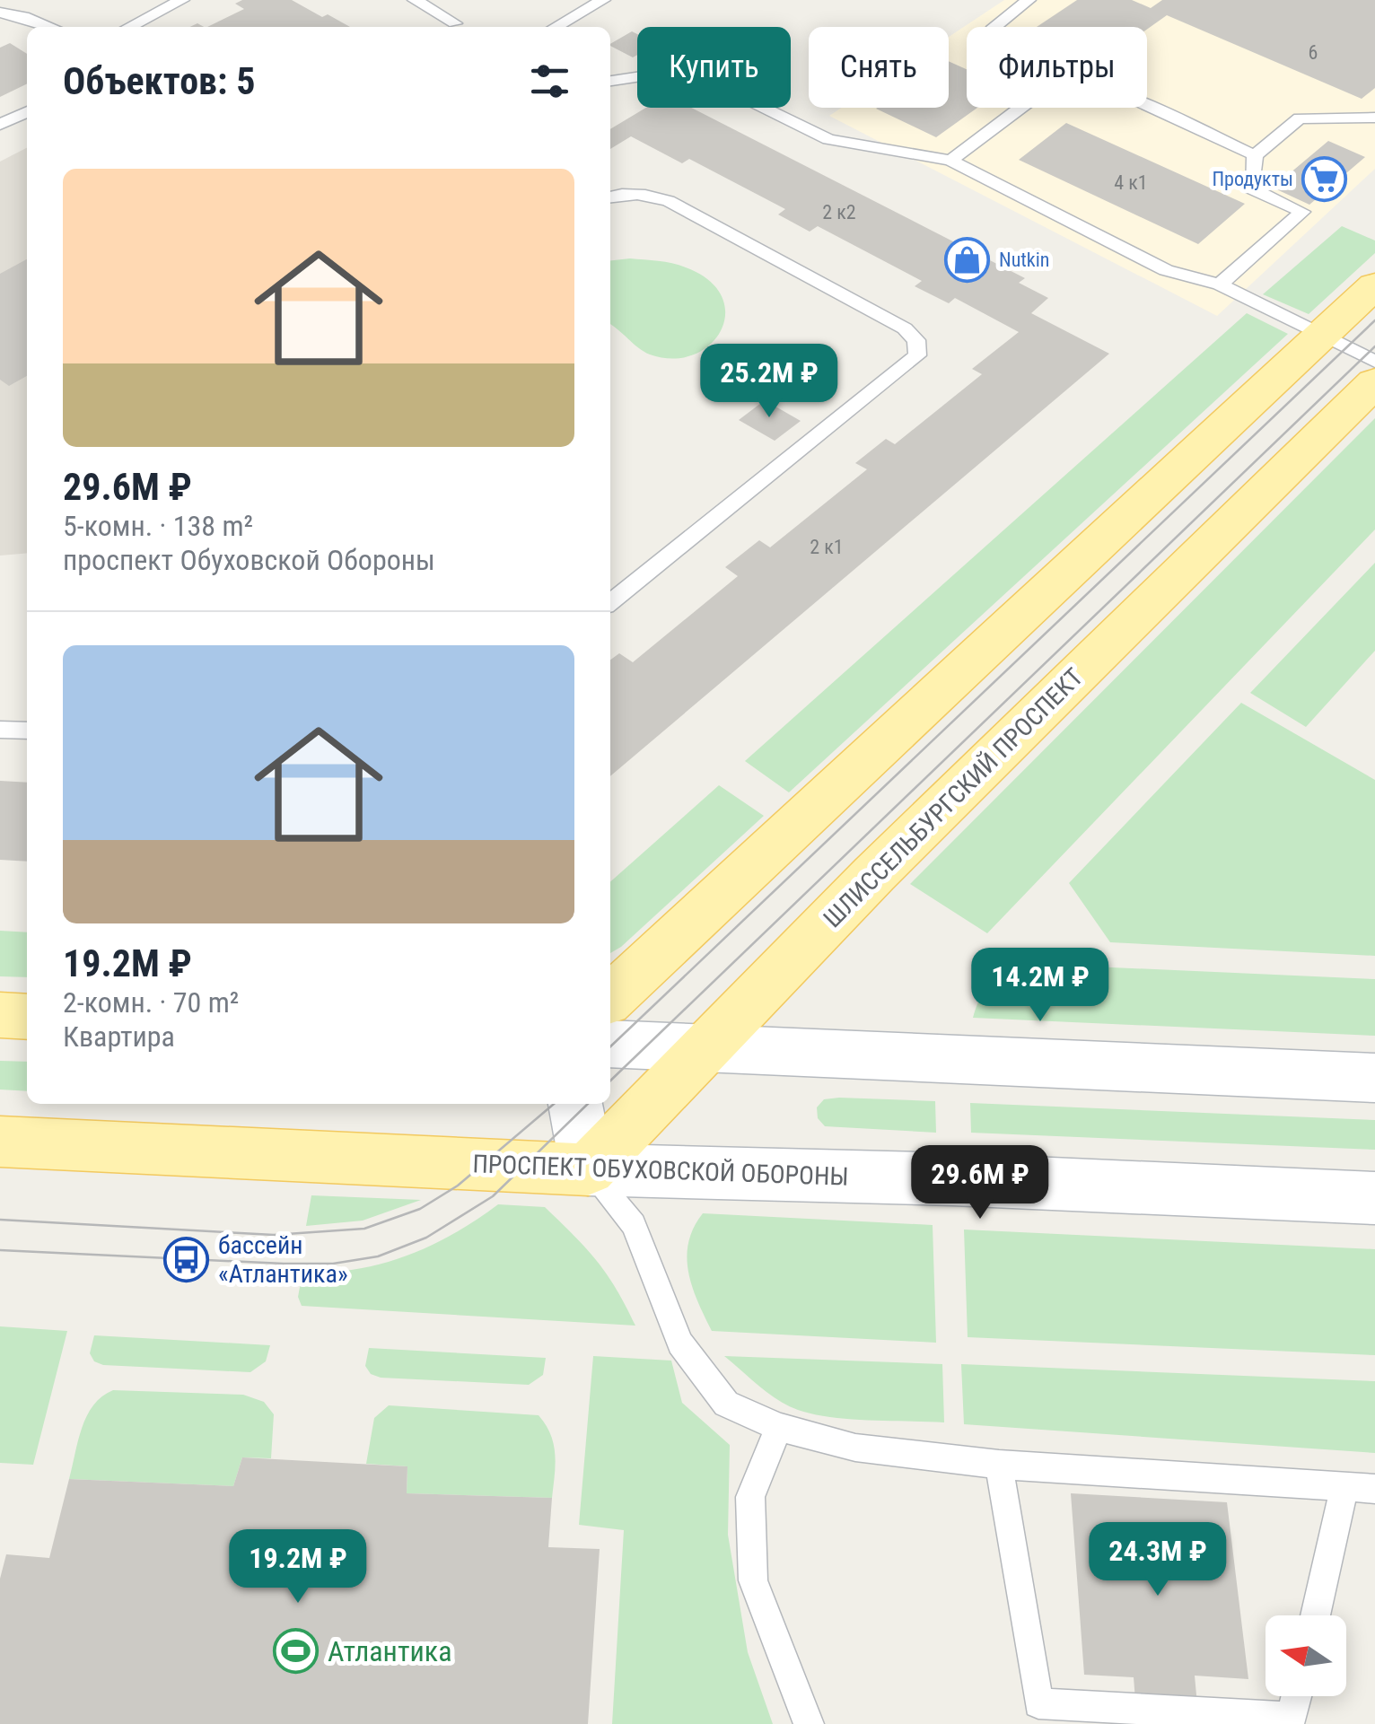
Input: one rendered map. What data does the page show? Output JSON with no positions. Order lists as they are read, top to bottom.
{
  "streets": {
    "main road": ["ШЛИССЕЛЬБУРГСКИЙ ПРОСПЕКТ", "ПРОСПЕКТ ОБУХОВСКОЙ ОБОРОНЫ"]
  },
  "crossings": [
    ["ШЛИССЕЛЬБУРГСКИЙ ПРОСПЕКТ", "ПРОСПЕКТ ОБУХОВСКОЙ ОБОРОНЫ"]
  ],
  "places": {
    "supermarket": ["Продукты"],
    "shop": ["Nutkin"],
    "bus stop": ["бассейн «Атлантика»"],
    "sports": ["Атлантика"]
  },
  "house_numbers": [
    "6",
    "4 к1",
    "2 к2",
    "2 к1"
  ],
  "north": "left",
  "page": {
    "chip": ["Купить", "Снять", "Фильтры"],
    "heading": "Объектов: 5",
    "list": [
      {
        "name": "29.6M ₽",
        "note": "5-комн. · 138 m² · проспект Обуховской Обороны"
      },
      {
        "name": "19.2M ₽",
        "note": "2-комн. · 70 m² · Квартира"
      }
    ],
    "price": [
      "25.2M ₽",
      "14.2M ₽",
      "29.6M ₽",
      "24.3M ₽",
      "19.2M ₽"
    ]
  }
}
